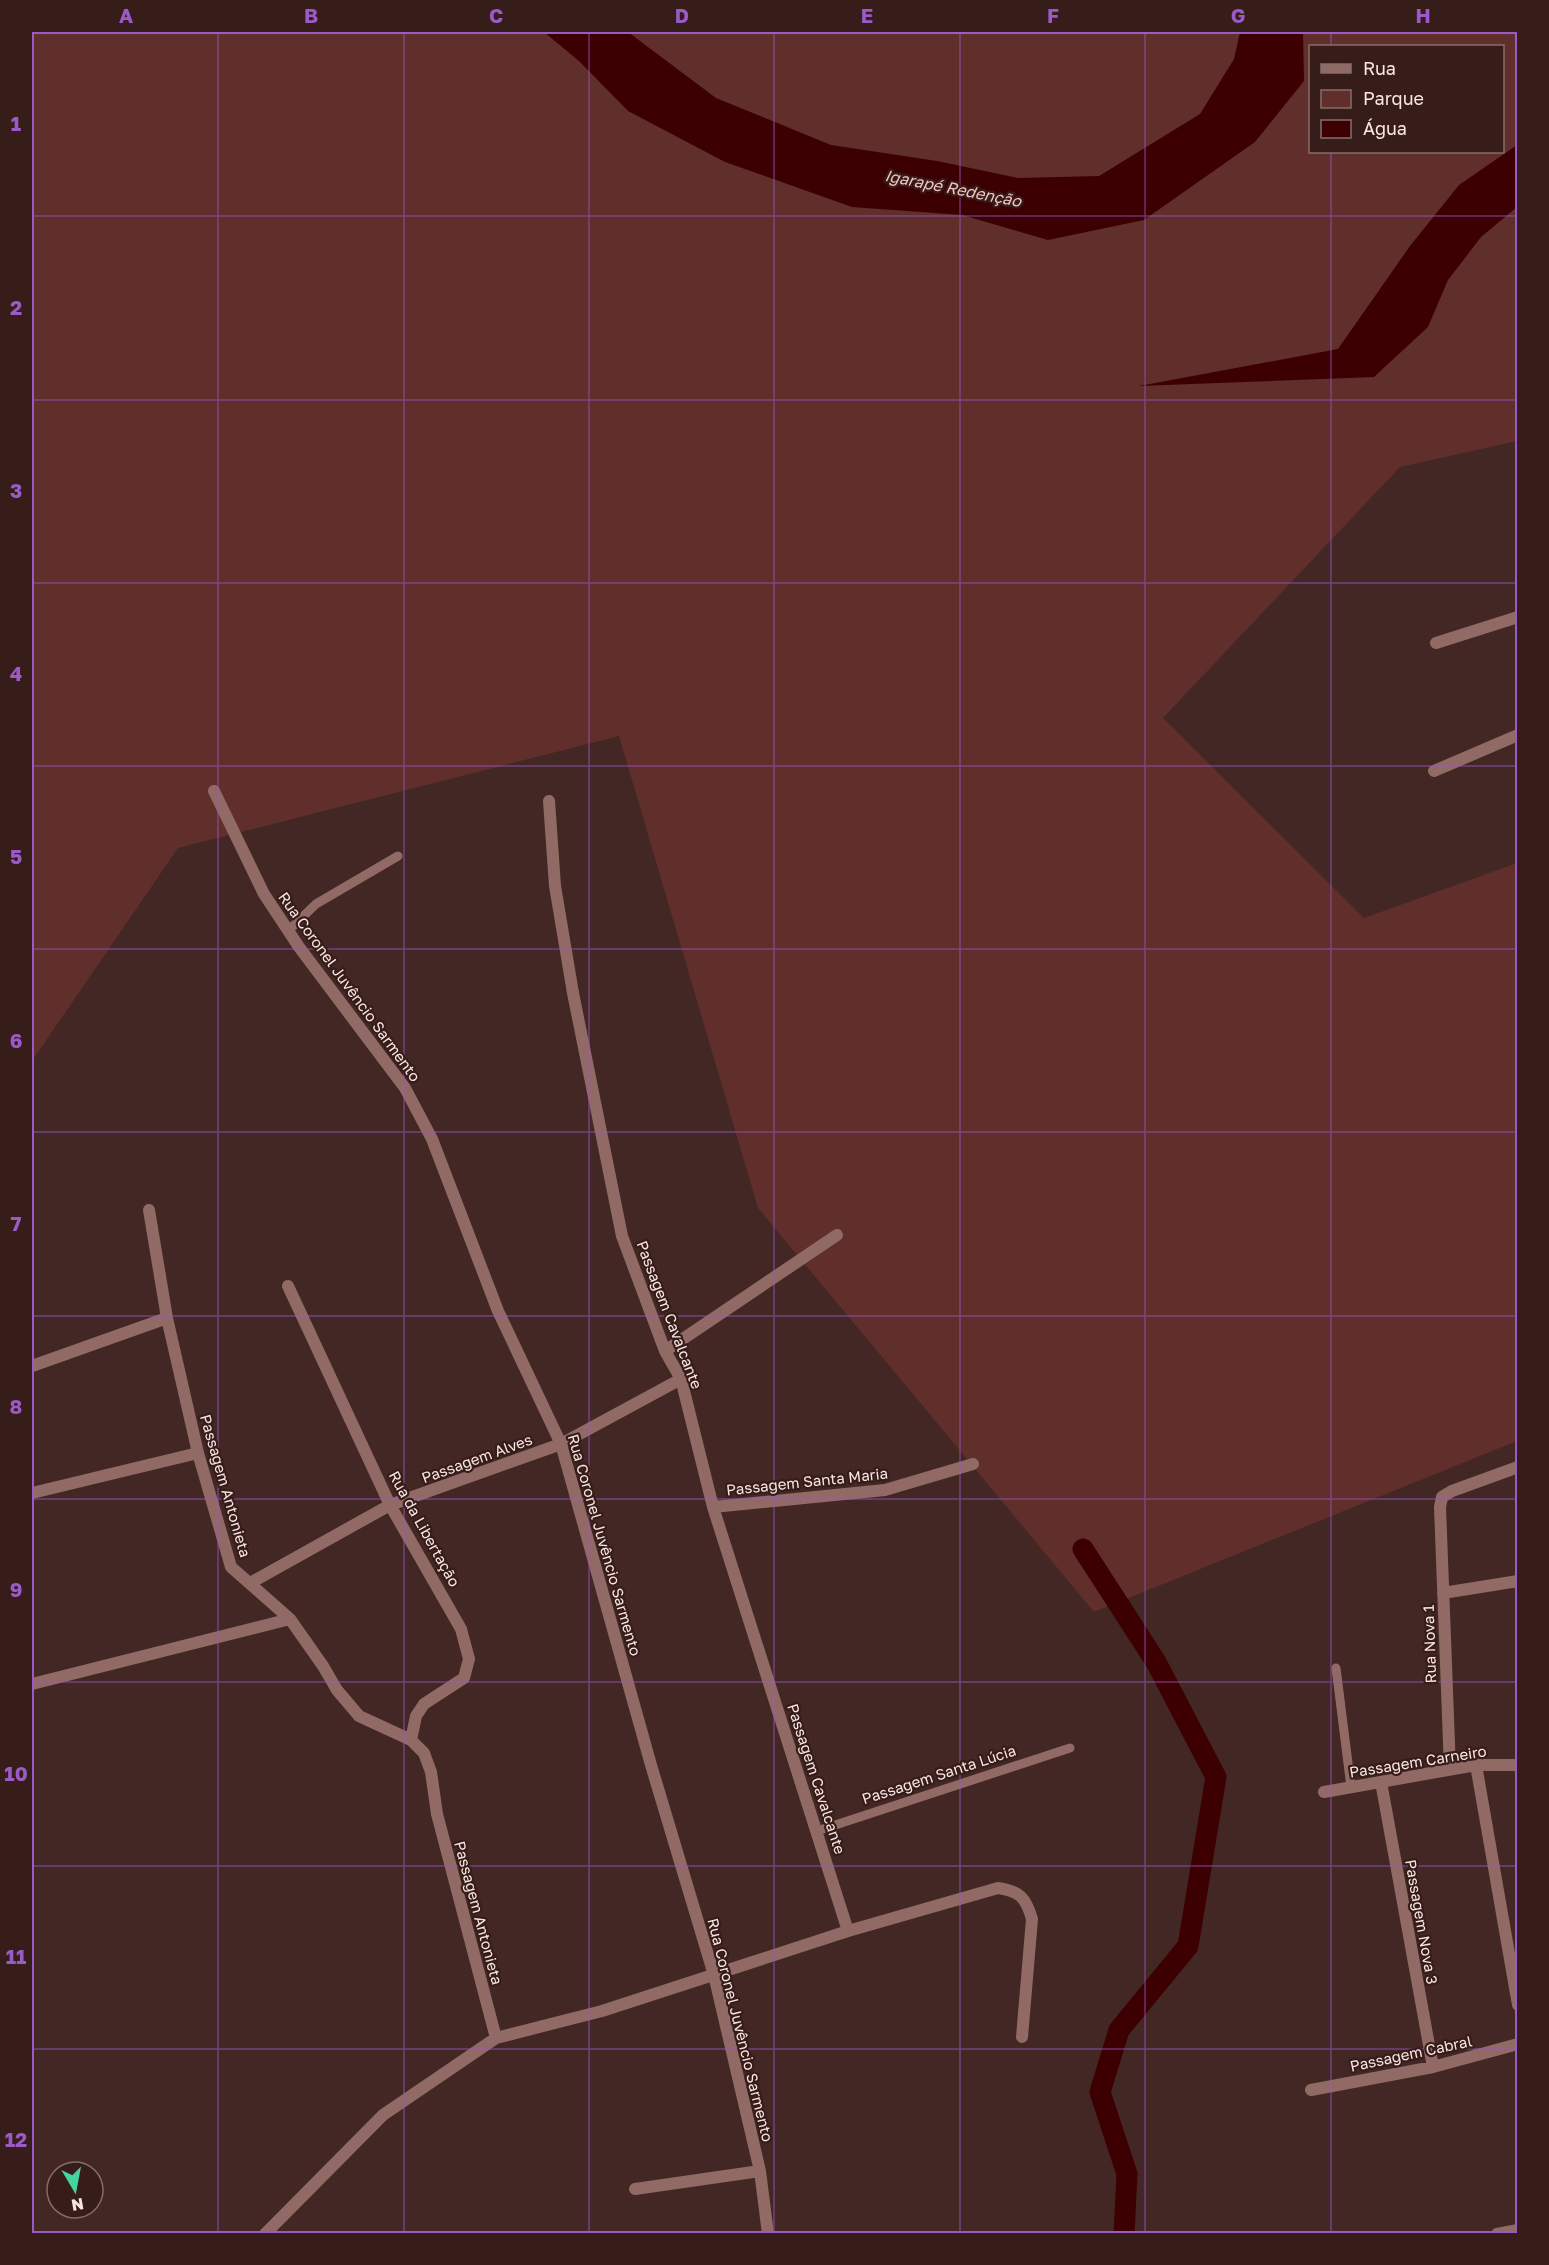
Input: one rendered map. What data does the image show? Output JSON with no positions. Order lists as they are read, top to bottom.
{
  "streets": {
    "street": [
      "Rua Coronel Juvêncio Sarmento",
      "Passagem Cavalcante",
      "Passagem Alves",
      "Passagem Santa Maria",
      "Passagem Antonieta",
      "Rua da Libertação",
      "Rua Nova 1",
      "Passagem Carneiro",
      "Passagem Nova 3",
      "Passagem Cabral"
    ],
    "lane": ["Passagem Santa Lúcia"]
  },
  "crossings": [
    ["Rua Coronel Juvêncio Sarmento", "Passagem Alves"],
    ["Passagem Cavalcante", "Passagem Alves"],
    ["Passagem Cavalcante", "Passagem Santa Maria"],
    ["Passagem Cavalcante", "Passagem Santa Lúcia"],
    ["Passagem Alves", "Passagem Antonieta"],
    ["Passagem Alves", "Rua da Libertação"],
    ["Passagem Antonieta", "Rua da Libertação"],
    ["Rua Nova 1", "Passagem Carneiro"],
    ["Passagem Carneiro", "Passagem Nova 3"],
    ["Passagem Nova 3", "Passagem Cabral"]
  ],
  "water": ["Igarapé Redenção"],
  "legend": ["Rua", "Parque", "Água"],
  "north": "bottom",
  "grid": {
    "columns": [
      "A",
      "B",
      "C",
      "D",
      "E",
      "F",
      "G",
      "H"
    ],
    "rows": [
      "1",
      "2",
      "3",
      "4",
      "5",
      "6",
      "7",
      "8",
      "9",
      "10",
      "11",
      "12"
    ]
  }
}
